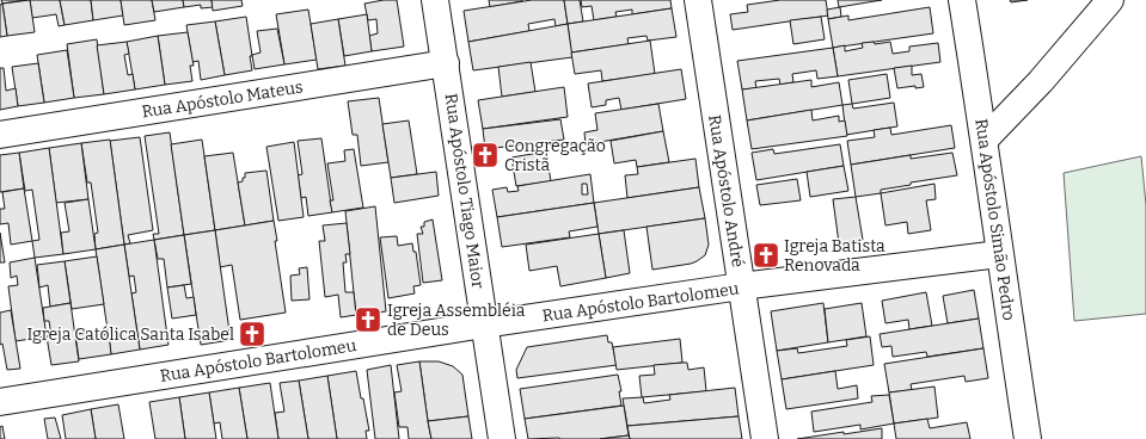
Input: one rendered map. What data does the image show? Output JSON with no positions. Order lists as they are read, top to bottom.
{
  "streets": {
    "street": [
      "Rua Apóstolo Mateus",
      "Rua Apóstolo Tiago Maior",
      "Rua Apóstolo André",
      "Rua Apóstolo Simão Pedro",
      "Rua Apóstolo Bartolomeu"
    ]
  },
  "crossings": [
    ["Rua Apóstolo Mateus", "Rua Apóstolo Tiago Maior"],
    ["Rua Apóstolo Tiago Maior", "Rua Apóstolo Bartolomeu"],
    ["Rua Apóstolo André", "Rua Apóstolo Bartolomeu"],
    ["Rua Apóstolo Simão Pedro", "Rua Apóstolo Bartolomeu"]
  ],
  "places": {
    "church": [
      "Congregação Cristã",
      "Igreja Batista Renovada",
      "Igreja Assembléia de Deus",
      "Igreja Católica Santa Isabel"
    ]
  }
}
